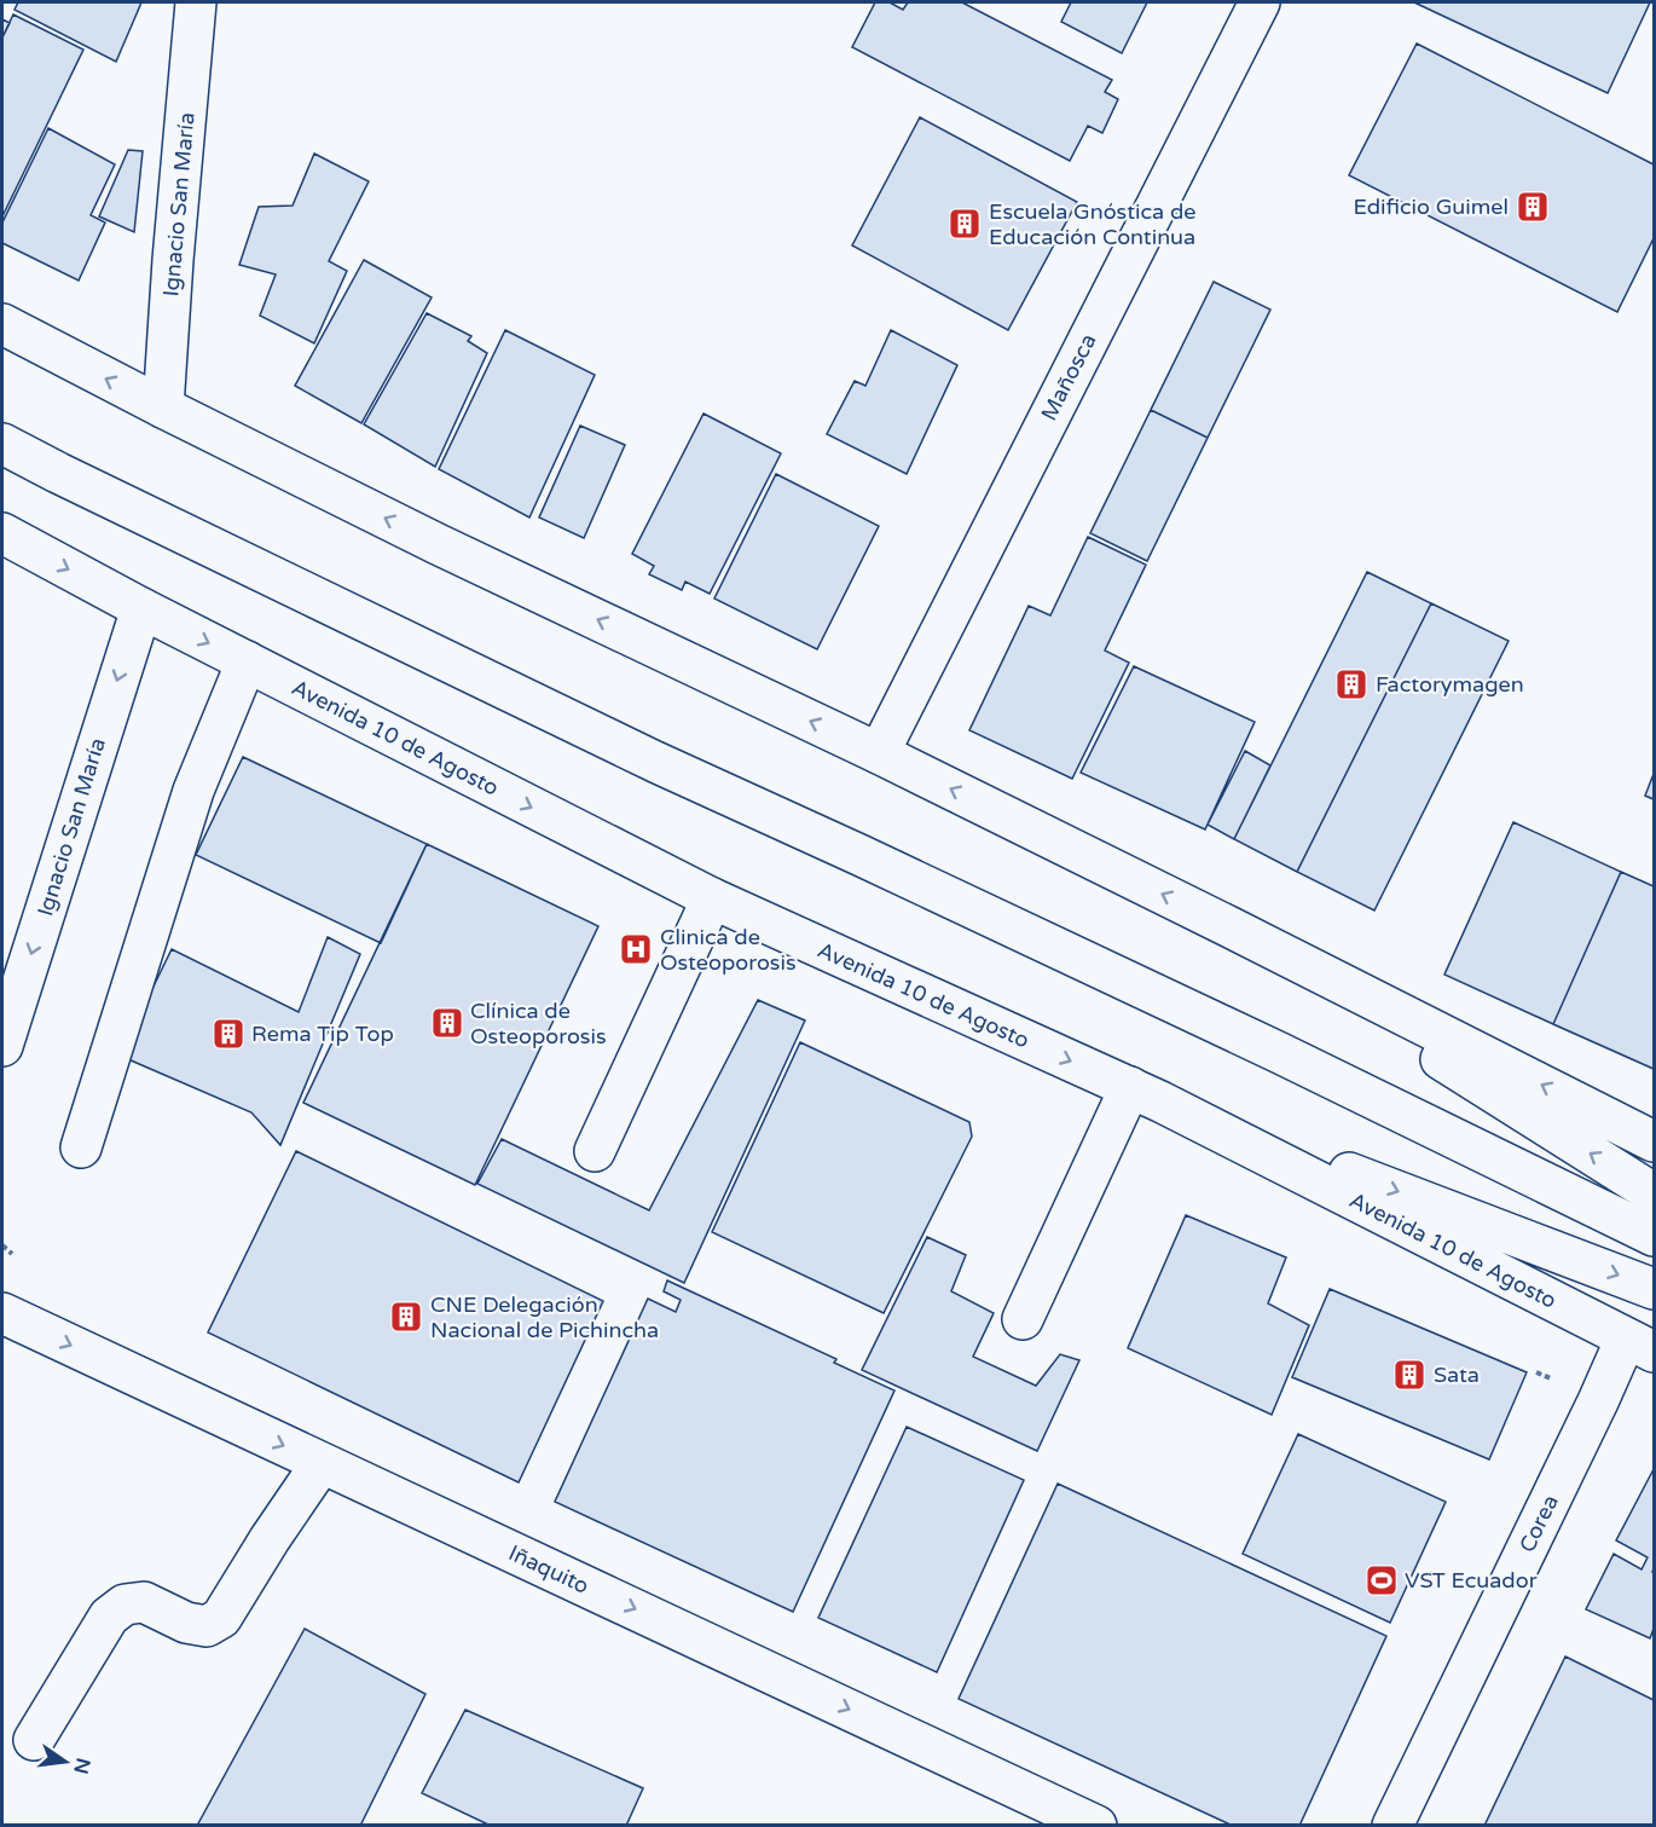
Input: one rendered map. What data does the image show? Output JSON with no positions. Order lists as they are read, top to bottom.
{
  "streets": {
    "main road": [
      "Ignacio San María",
      "Mañosca",
      "Avenida 10 de Agosto",
      "Corea",
      "Iñaquito"
    ]
  },
  "crossings": [
    ["Ignacio San María", "Avenida 10 de Agosto"],
    ["Avenida 10 de Agosto", "Corea"]
  ],
  "one_way": ["Iñaquito"],
  "places": {
    "building": [
      "Edificio Guimel",
      "Escuela Gnóstica de Educación Continua",
      "Factorymagen",
      "Clínica de Osteoporosis",
      "Rema Tip Top",
      "CNE Delegación Nacional de Pichincha",
      "Sata"
    ],
    "hospital": ["Clinica de Osteoporosis"],
    "sports": ["VST Ecuador"]
  },
  "north": "right"
}
